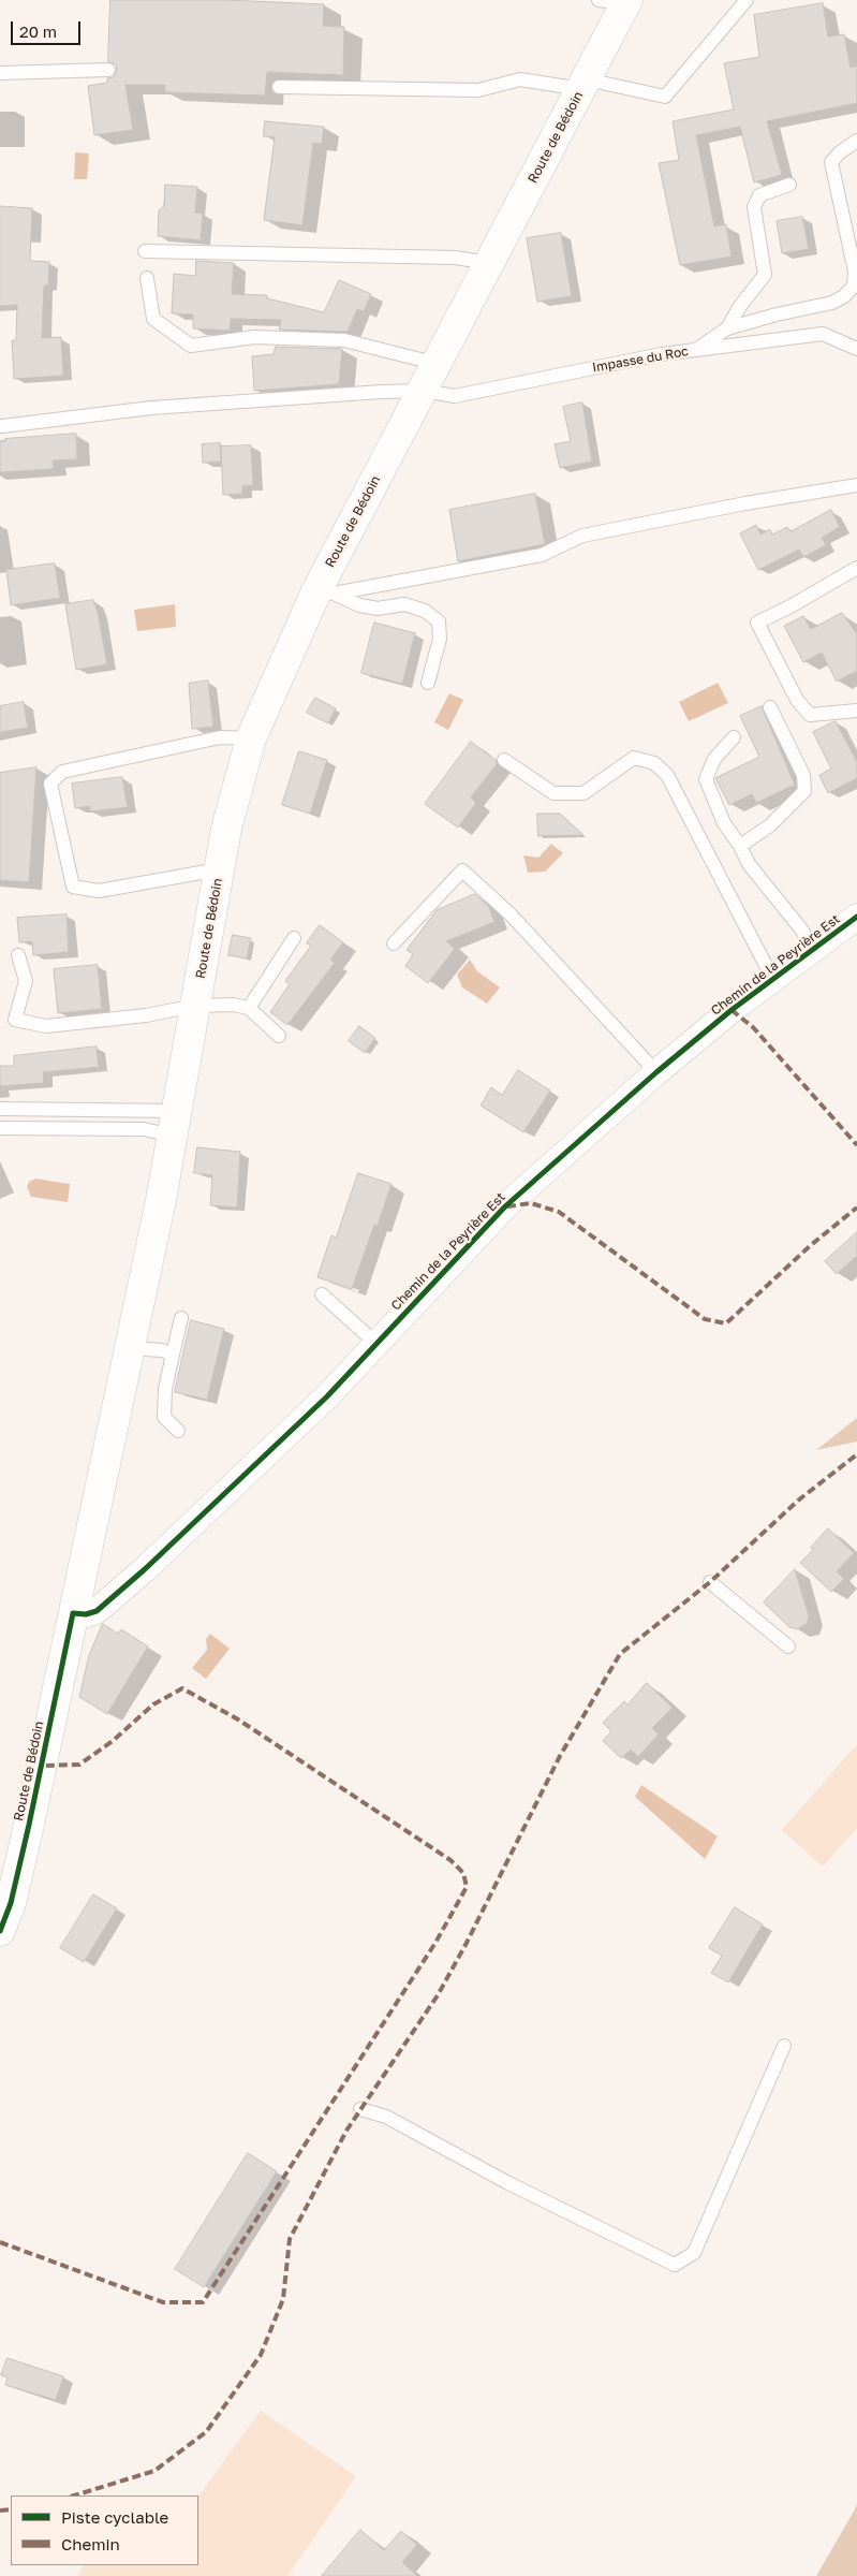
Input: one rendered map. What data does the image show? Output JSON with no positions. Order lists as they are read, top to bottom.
{
  "streets": {
    "main road": ["Route de Bédoin"],
    "street": ["Chemin de la Peyrière Est"],
    "lane": ["Impasse du Roc"]
  },
  "crossings": [
    ["Route de Bédoin", "Impasse du Roc"],
    ["Route de Bédoin", "Chemin de la Peyrière Est"]
  ],
  "legend": ["Piste cyclable", "Chemin"],
  "scale_bar": "20 m"
}
